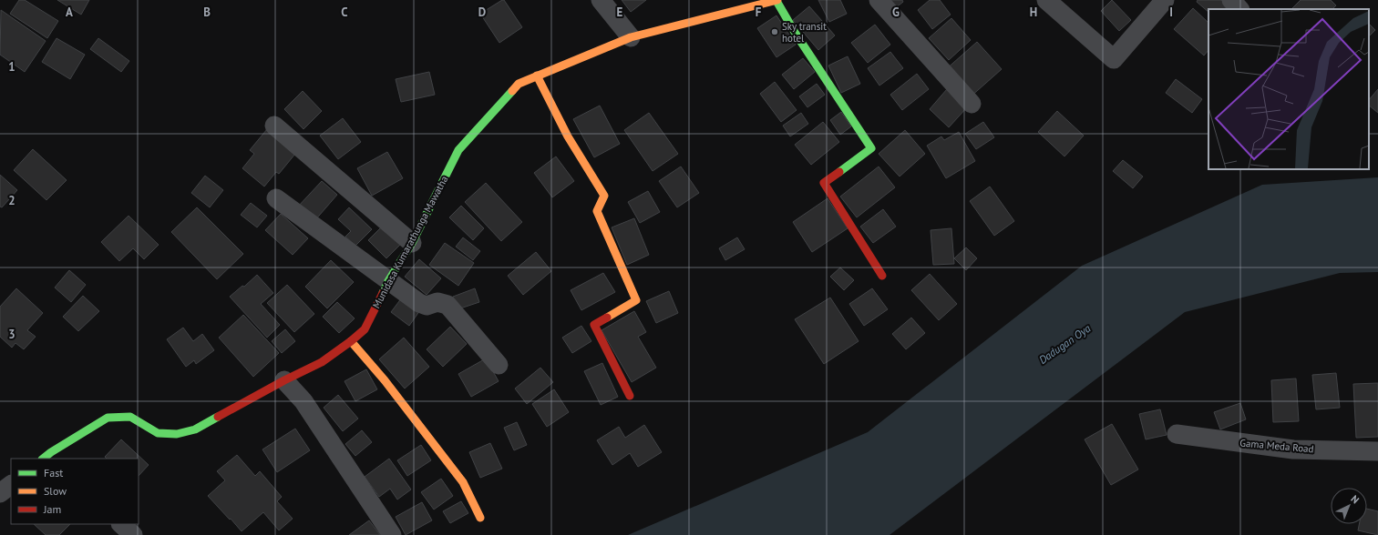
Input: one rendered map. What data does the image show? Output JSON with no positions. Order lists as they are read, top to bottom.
{
  "streets": {
    "street": ["Munidasa Kumarathunga Mawatha", "Gama Meda Road"]
  },
  "water": ["Dadugan Oya"],
  "places": ["Sky transit hotel"],
  "legend": ["Fast", "Slow", "Jam"],
  "north": "top right",
  "grid": {
    "columns": [
      "A",
      "B",
      "C",
      "D",
      "E",
      "F",
      "G",
      "H",
      "I"
    ],
    "rows": ["1", "2", "3"]
  }
}
